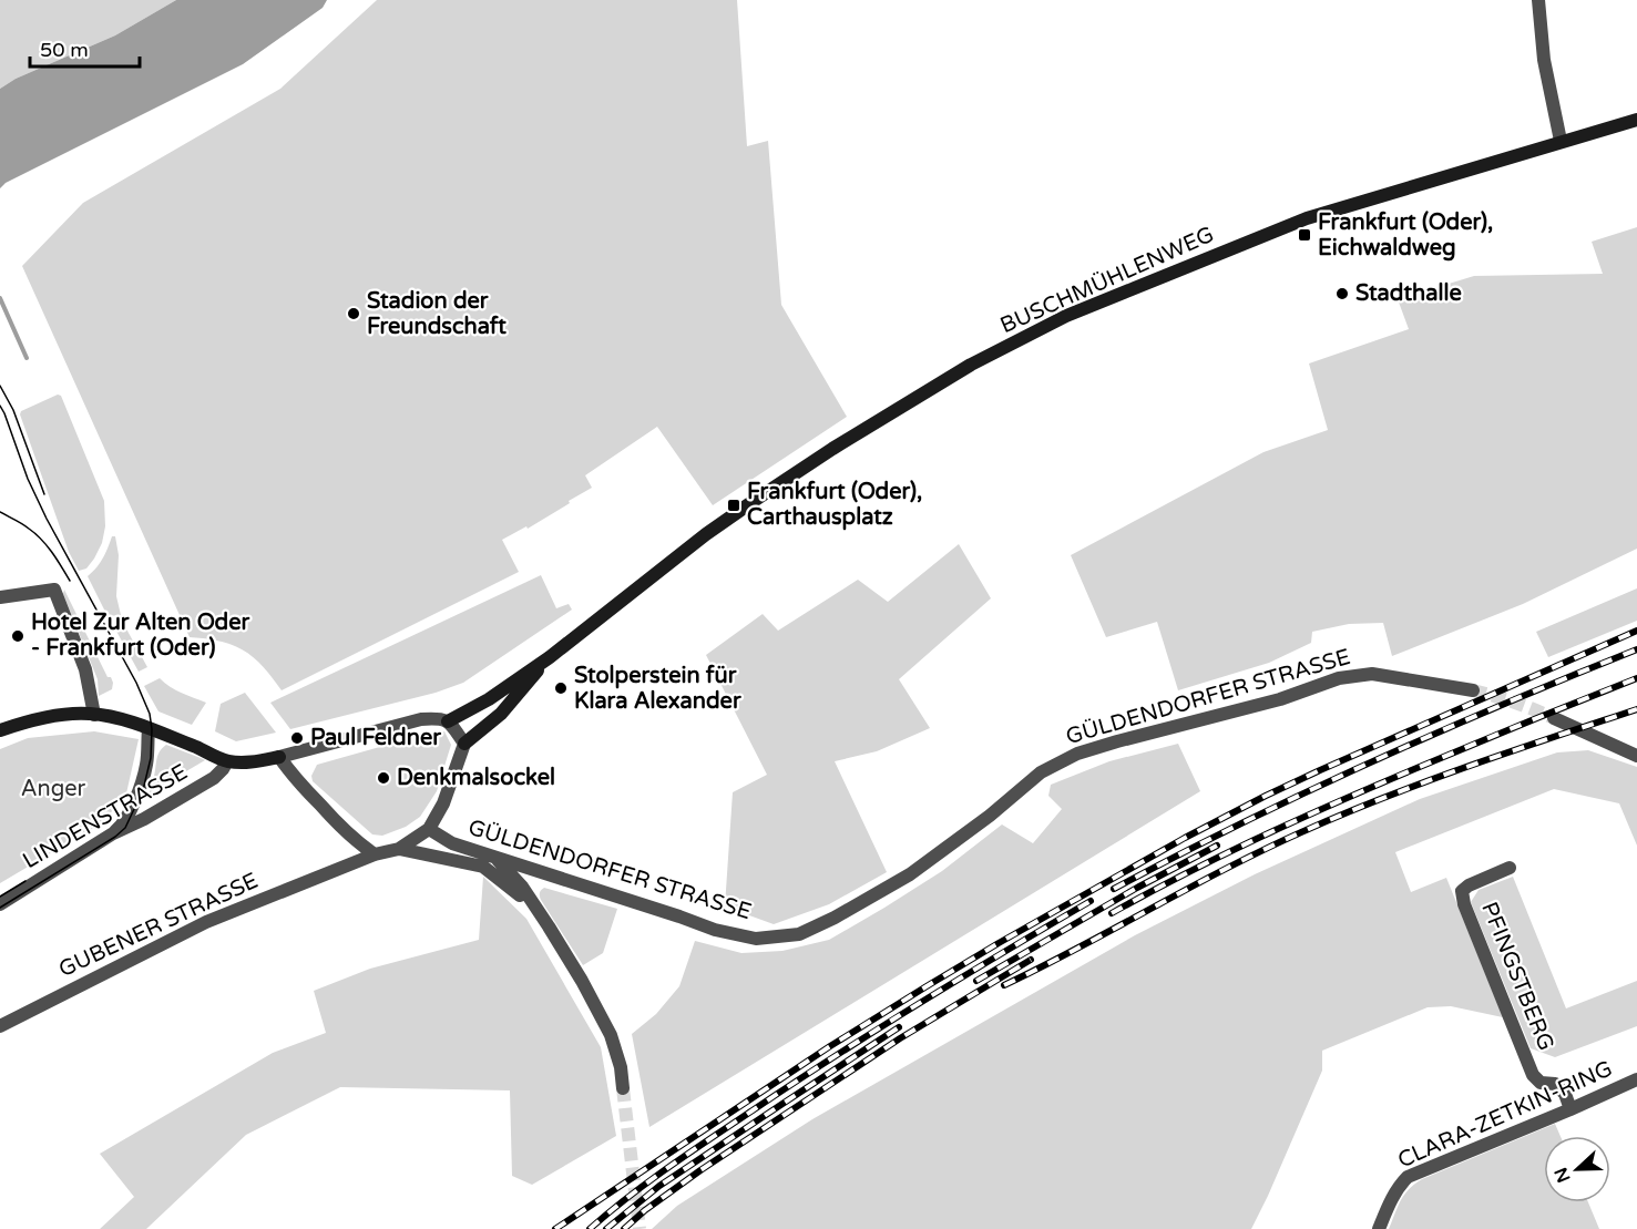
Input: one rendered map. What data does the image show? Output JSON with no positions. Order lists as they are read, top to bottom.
{
  "streets": {
    "street": [
      "BUSCHMÜHLENWEG",
      "GÜLDENDORFER STRASSE",
      "LINDENSTRASSE",
      "GUBENER STRASSE",
      "PFINGSTBERG",
      "CLARA-ZETKIN-RING"
    ]
  },
  "crossings": [
    ["PFINGSTBERG", "CLARA-ZETKIN-RING"]
  ],
  "parks": ["Anger"],
  "places": {
    "transit": ["Frankfurt (Oder), Eichwaldweg", "Frankfurt (Oder), Carthausplatz"],
    "other": [
      "Stadthalle",
      "Stadion der Freundschaft",
      "Hotel Zur Alten Oder - Frankfurt (Oder)",
      "Stolperstein für Klara Alexander",
      "Paul Feldner",
      "Denkmalsockel"
    ]
  },
  "scale_bar": "50 m",
  "north": "left"
}
